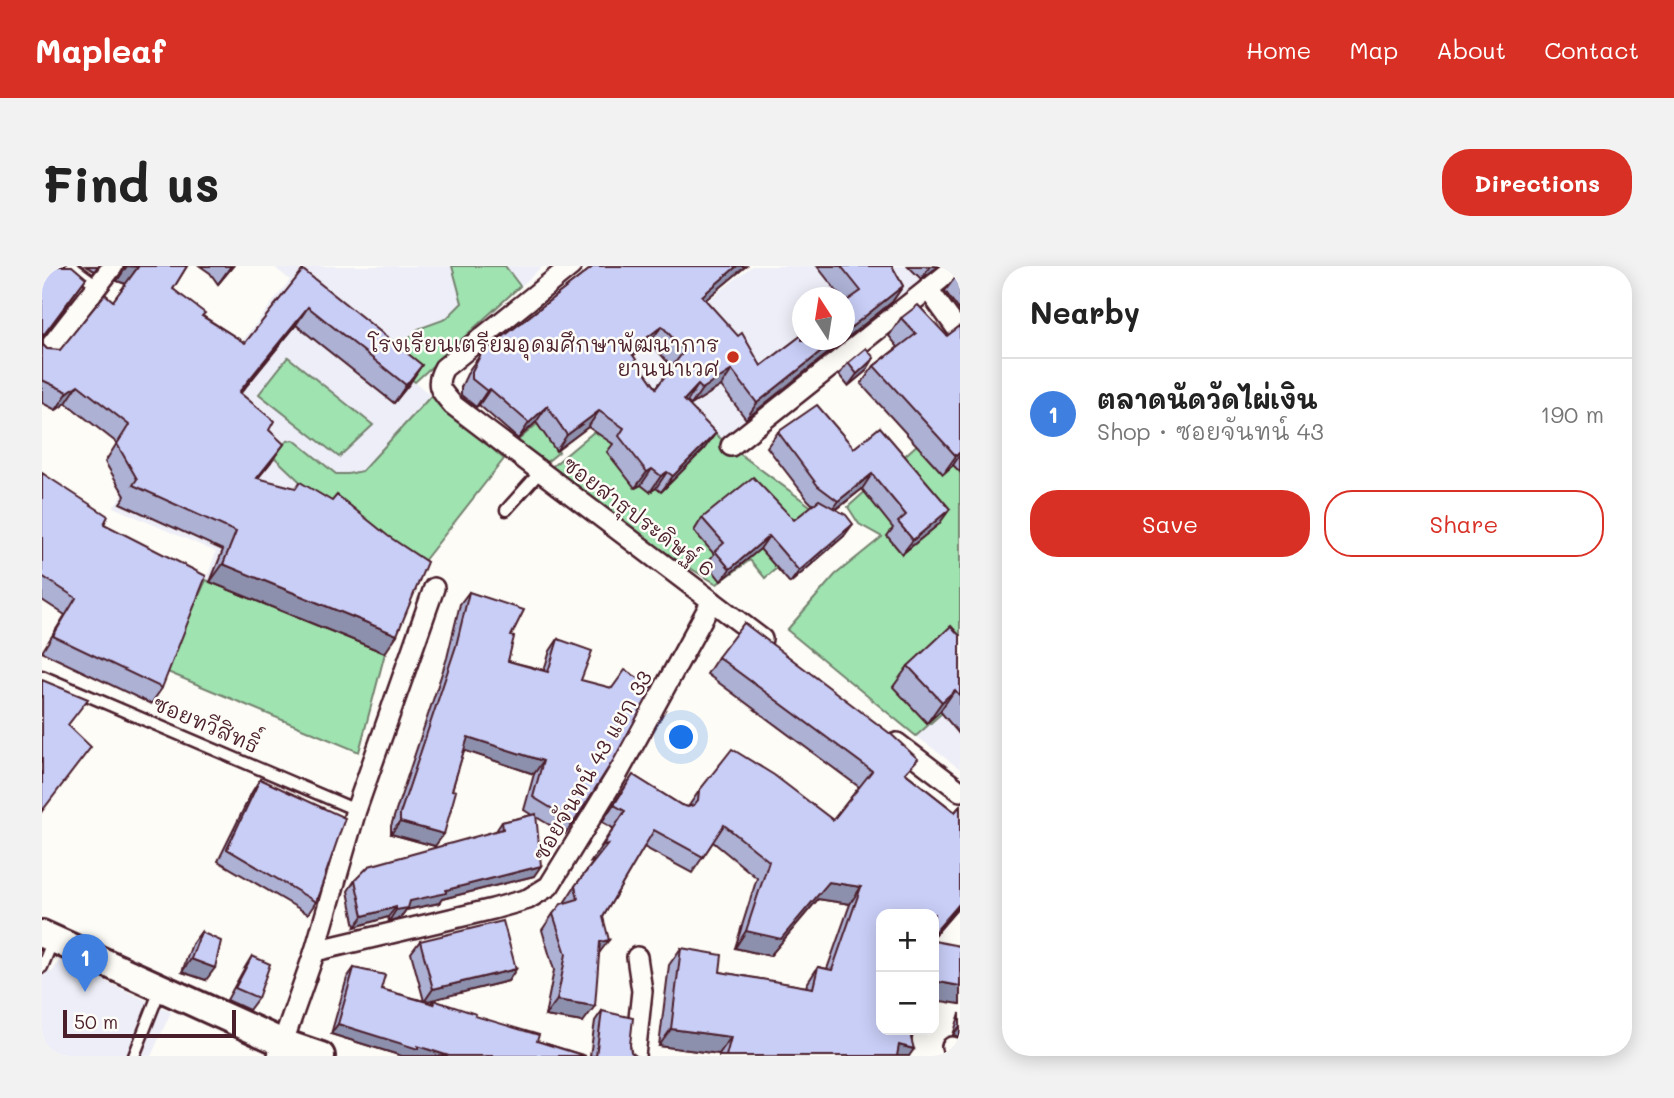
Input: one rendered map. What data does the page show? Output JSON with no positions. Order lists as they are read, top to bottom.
{
  "streets": {
    "street": ["ซอยสาธุประดิษฐ์ 6", "ซอยจันทน์ 43 แยก 33"],
    "lane": ["ซอยทวีสิทธิ์"]
  },
  "crossings": [
    ["ซอยสาธุประดิษฐ์ 6", "ซอยจันทน์ 43 แยก 33"]
  ],
  "places": ["โรงเรียนเตรียมอุดมศึกษาพัฒนาการ ยานนาเวศ"],
  "scale_bar": "50 m",
  "north": "top",
  "page": {
    "header": "Mapleaf",
    "nav": [
      "Home",
      "Map",
      "About",
      "Contact"
    ],
    "buttons": [
      "Directions",
      ["Save", "Share"]
    ],
    "title": "Find us",
    "heading": "Nearby",
    "list": [
      {
        "mark": "1",
        "name": "ตลาดนัดวัดไผ่เงิน",
        "note": "Shop · ซอยจันทน์ 43",
        "value": "190 m"
      }
    ],
    "map_buttons": ["+", "−"],
    "pins": "1",
    "scale": "50 m"
  }
}
